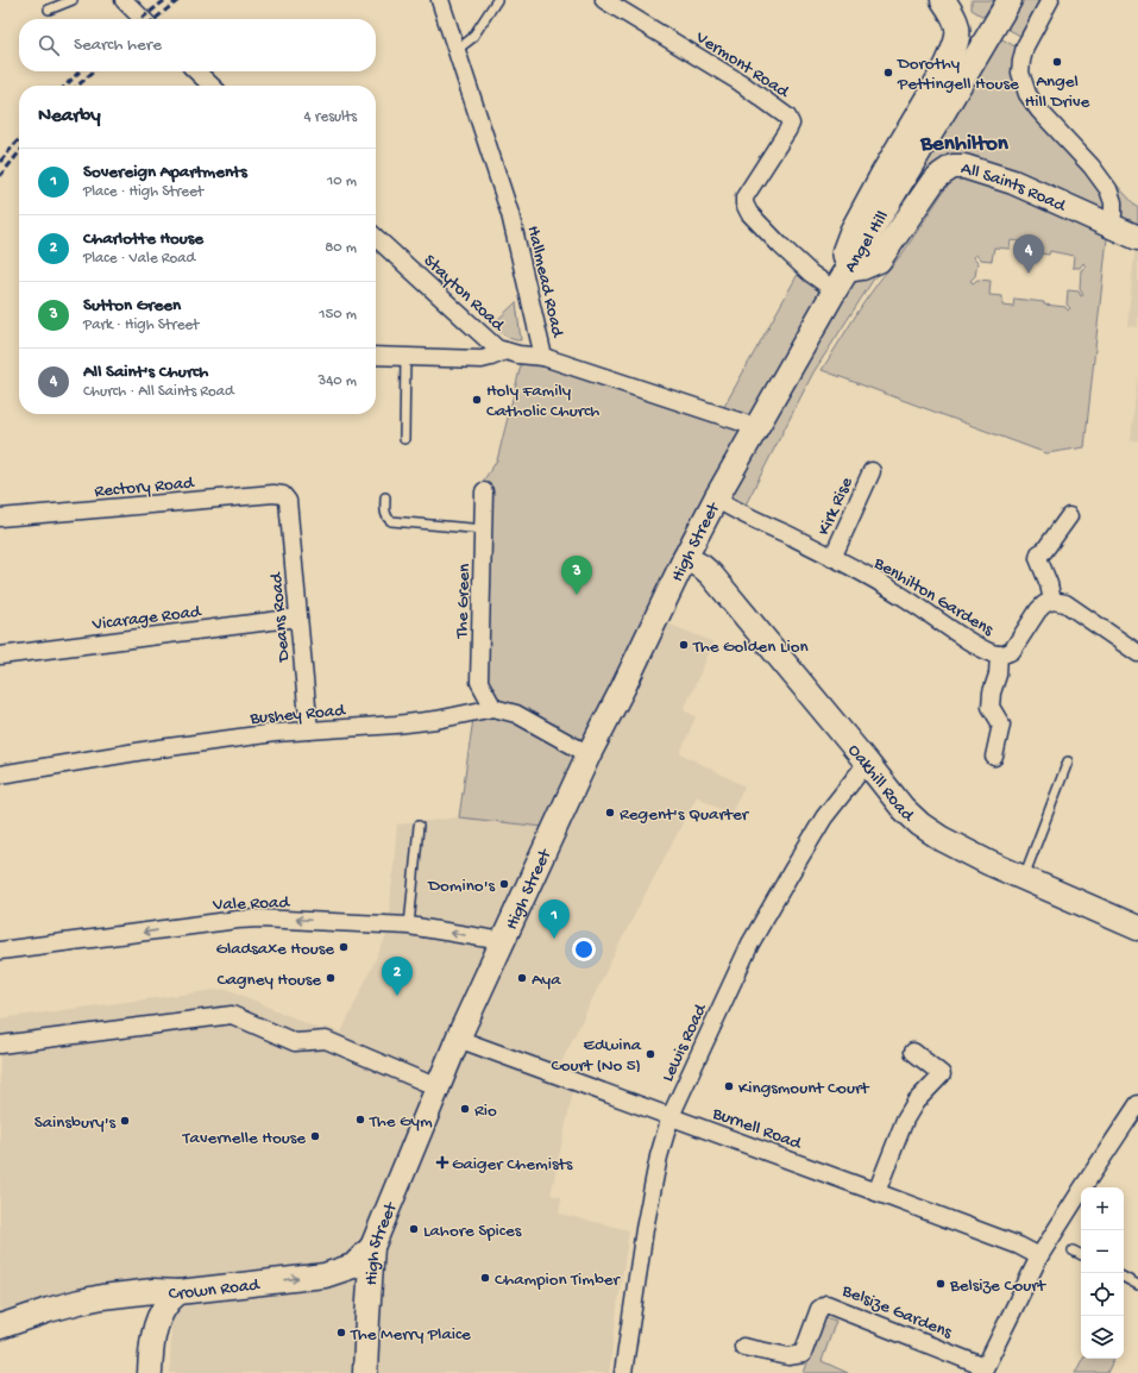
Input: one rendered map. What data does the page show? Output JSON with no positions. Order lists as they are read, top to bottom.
{
  "streets": {
    "main road": [
      "All Saints Road",
      "Angel Hill",
      "High Street",
      "Oakhill Road",
      "Crown Road"
    ],
    "street": [
      "Vermont Road",
      "Hallmead Road",
      "Stayton Road",
      "Rectory Road",
      "Kirk Rise",
      "Benhilton Gardens",
      "The Green",
      "Vicarage Road",
      "Deans Road",
      "Bushey Road",
      "Vale Road",
      "Lewis Road",
      "Burnell Road",
      "Belsize Gardens"
    ]
  },
  "crossings": [
    ["Vermont Road", "High Street"],
    ["All Saints Road", "Angel Hill"],
    ["All Saints Road", "High Street"],
    ["Angel Hill", "High Street"],
    ["Hallmead Road", "Stayton Road"],
    ["Hallmead Road", "High Street"],
    ["Rectory Road", "Deans Road"],
    ["Kirk Rise", "Benhilton Gardens"],
    ["High Street", "Benhilton Gardens"],
    ["High Street", "Bushey Road"],
    ["High Street", "Oakhill Road"],
    ["High Street", "Vale Road"],
    ["High Street", "Burnell Road"],
    ["High Street", "Crown Road"],
    ["The Green", "Bushey Road"],
    ["Vicarage Road", "Deans Road"],
    ["Deans Road", "Bushey Road"],
    ["Oakhill Road", "Lewis Road"],
    ["Lewis Road", "Burnell Road"]
  ],
  "districts": ["Benhilton"],
  "places": {
    "other": [
      "Angel Hill Drive",
      "Dorothy Pettingell House",
      "Holy Family Catholic Church",
      "The Golden Lion",
      "Regent's Quarter",
      "Domino's",
      "Gladsaxe House",
      "Cagney House",
      "Aya",
      "Edwina Court (No 5)",
      "Kingsmount Court",
      "Rio",
      "The Gym",
      "Sainsbury's",
      "Tavernelle House",
      "Lahore Spices",
      "Champion Timber",
      "Belsize Court",
      "The Merry Plaice"
    ],
    "health": ["Gaiger Chemists"]
  },
  "page": {
    "search": "Search here",
    "heading": ["Nearby", "4 results"],
    "list": [
      {
        "mark": "1",
        "name": "Sovereign Apartments",
        "note": "Place · High Street",
        "value": "10 m"
      },
      {
        "mark": "2",
        "name": "Charlotte House",
        "note": "Place · Vale Road",
        "value": "80 m"
      },
      {
        "mark": "3",
        "name": "Sutton Green",
        "note": "Park · High Street",
        "value": "150 m"
      },
      {
        "mark": "4",
        "name": "All Saint's Church",
        "note": "Church · All Saints Road",
        "value": "340 m"
      }
    ],
    "pins": [
      "4",
      "3",
      "1",
      "2"
    ],
    "map_buttons": ["+", "−"]
  }
}
